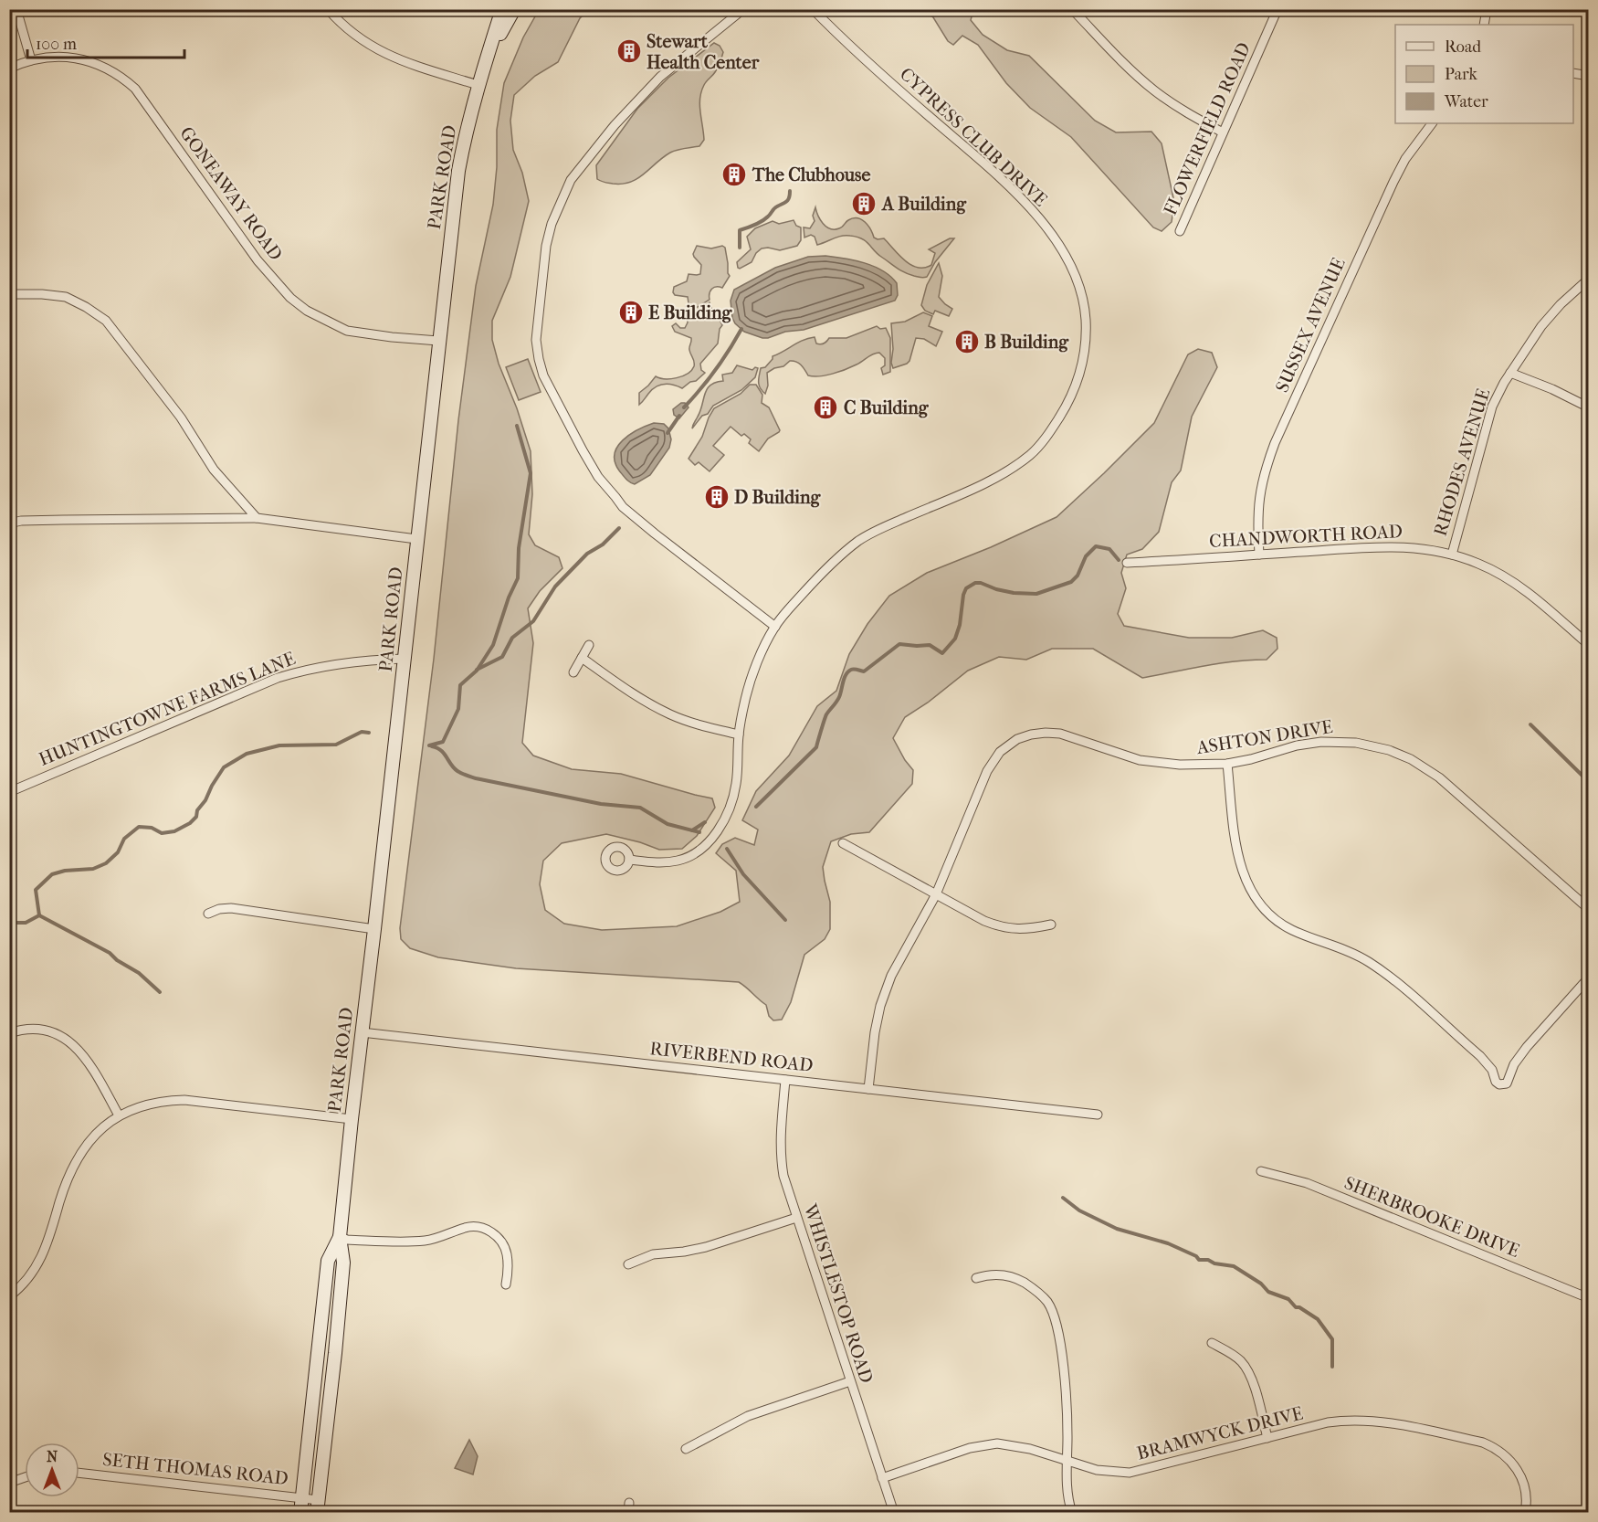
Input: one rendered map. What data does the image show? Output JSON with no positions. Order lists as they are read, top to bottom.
{
  "streets": {
    "main road": ["PARK ROAD"],
    "street": [
      "FLOWERFIELD ROAD",
      "CYPRESS CLUB DRIVE",
      "GONEAWAY ROAD",
      "SUSSEX AVENUE",
      "RHODES AVENUE",
      "CHANDWORTH ROAD",
      "HUNTINGTOWNE FARMS LANE",
      "ASHTON DRIVE",
      "RIVERBEND ROAD",
      "SHERBROOKE DRIVE",
      "WHISTLESTOP ROAD",
      "BRAMWYCK DRIVE",
      "SETH THOMAS ROAD"
    ]
  },
  "crossings": [
    ["PARK ROAD", "GONEAWAY ROAD"],
    ["PARK ROAD", "HUNTINGTOWNE FARMS LANE"],
    ["PARK ROAD", "RIVERBEND ROAD"],
    ["PARK ROAD", "SETH THOMAS ROAD"],
    ["SUSSEX AVENUE", "CHANDWORTH ROAD"],
    ["RHODES AVENUE", "CHANDWORTH ROAD"],
    ["ASHTON DRIVE", "RIVERBEND ROAD"],
    ["RIVERBEND ROAD", "WHISTLESTOP ROAD"],
    ["WHISTLESTOP ROAD", "BRAMWYCK DRIVE"]
  ],
  "places": {
    "building": [
      "Stewart Health Center",
      "The Clubhouse",
      "A Building",
      "E Building",
      "B Building",
      "C Building",
      "D Building"
    ]
  },
  "legend": ["Road", "Park", "Water"],
  "scale_bar": "100 m",
  "north": "top"
}
